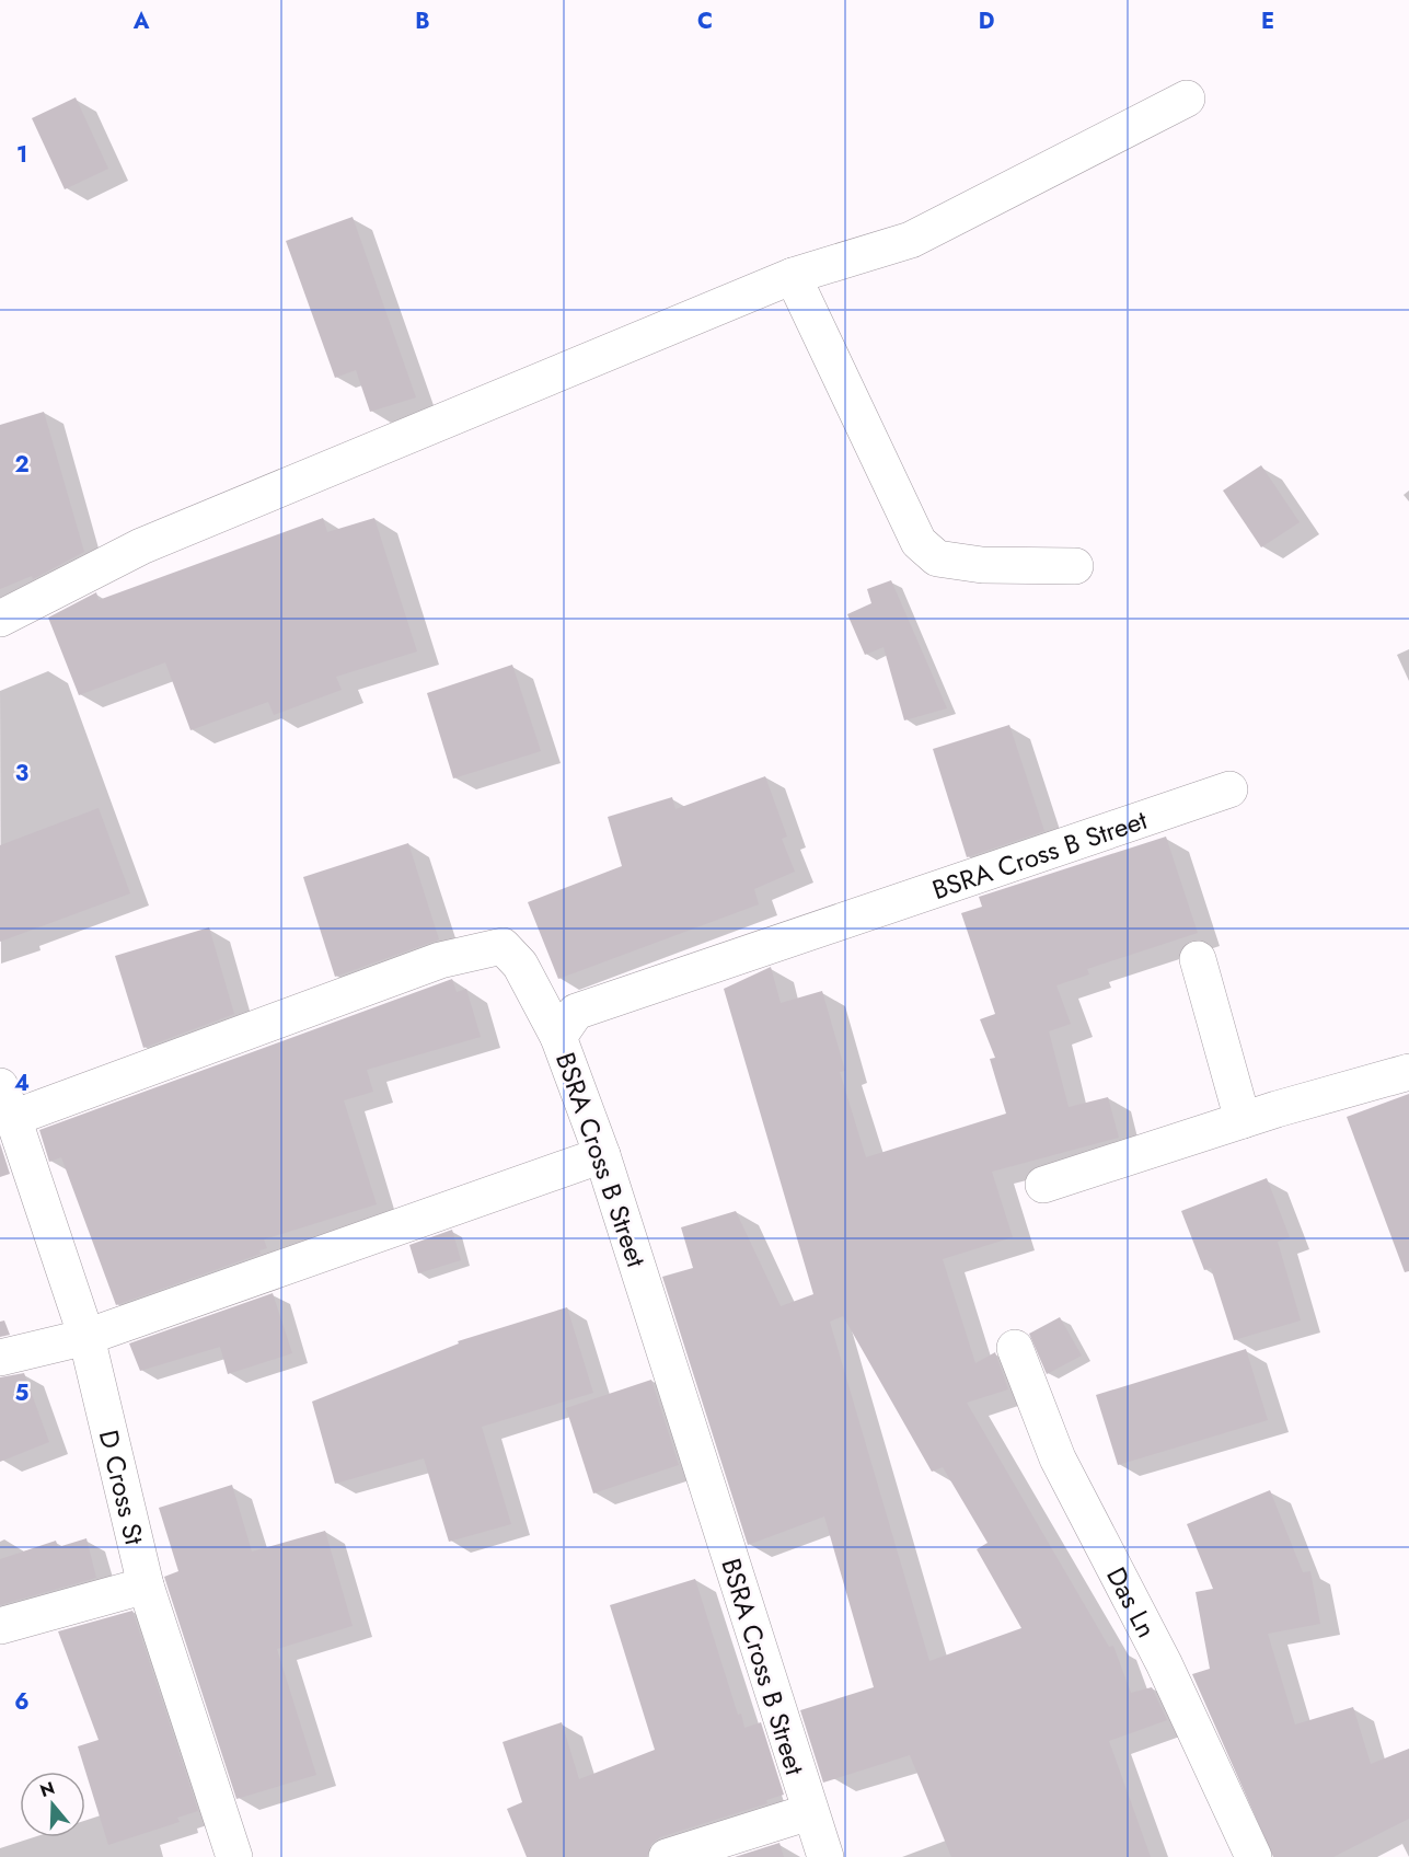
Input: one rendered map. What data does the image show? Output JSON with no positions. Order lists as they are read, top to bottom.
{
  "streets": {
    "street": ["BSRA Cross B Street", "D Cross St", "Das Ln"]
  },
  "north": "top",
  "grid": {
    "columns": [
      "A",
      "B",
      "C",
      "D",
      "E"
    ],
    "rows": [
      "1",
      "2",
      "3",
      "4",
      "5",
      "6"
    ]
  }
}
